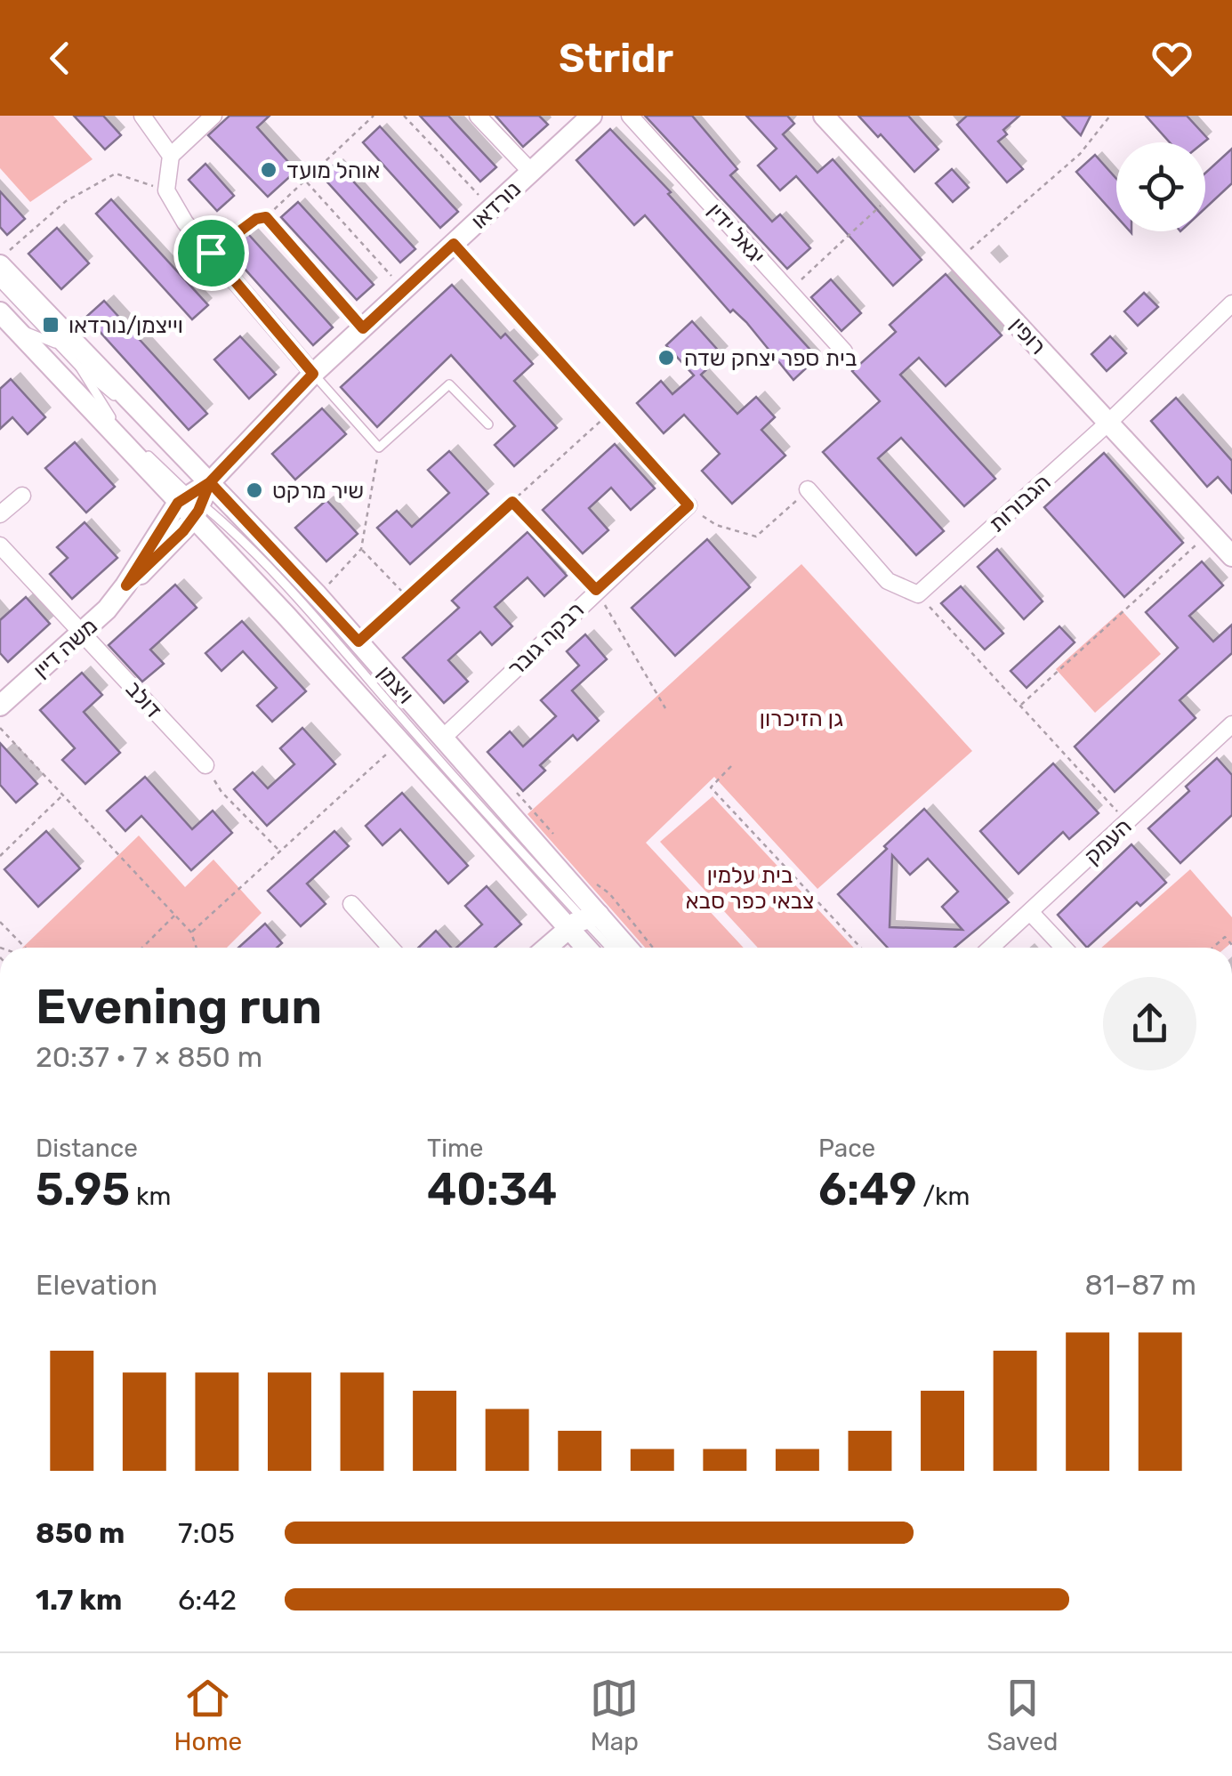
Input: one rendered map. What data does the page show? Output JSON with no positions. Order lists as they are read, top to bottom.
{
  "streets": {
    "main road": [
      "נורדאו",
      "רופין",
      "משה דיין",
      "ויצמן"
    ],
    "street": [
      "יגאל ידין",
      "הגבורות",
      "רבקה גובר",
      "דולב",
      "העמק"
    ]
  },
  "crossings": [
    ["נורדאו", "משה דיין"],
    ["נורדאו", "ויצמן"],
    ["רופין", "הגבורות"],
    ["רבקה גובר", "ויצמן"],
    ["משה דיין", "ויצמן"],
    ["משה דיין", "דולב"]
  ],
  "parks": ["גן הזיכרון", "בית עלמין צבאי כפר סבא"],
  "places": {
    "other": ["אוהל מועד", "בית ספר יצחק שדה", "שיר מרקט"],
    "transit": ["וייצמן/נורדאו"]
  },
  "page": {
    "header": "Stridr",
    "heading": ["Evening run", "20:37 · 7 × 850 m"],
    "stats": [
      ["Distance", "5.95 km"],
      ["Time", "40:34"],
      ["Pace", "6:49 /km"]
    ],
    "chart": ["Elevation", "81–87 m"],
    "list": [
      {
        "name": "850 m",
        "note": "7:05"
      },
      {
        "name": "1.7 km",
        "note": "6:42"
      }
    ],
    "tabs": ["Home", "Map", "Saved"]
  }
}
